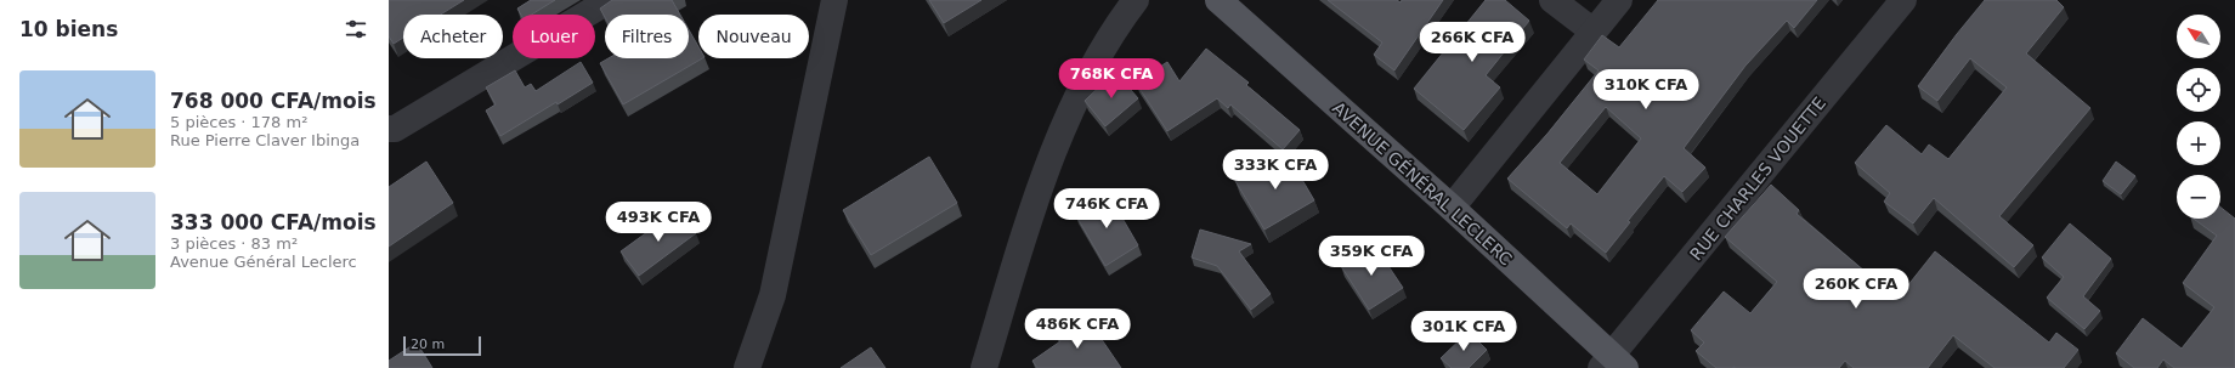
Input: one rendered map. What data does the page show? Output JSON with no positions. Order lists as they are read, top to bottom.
{
  "streets": {
    "main road": ["AVENUE GÉNÉRAL LECLERC"],
    "street": ["RUE CHARLES VOUETTE"]
  },
  "crossings": [
    ["RUE CHARLES VOUETTE", "AVENUE GÉNÉRAL LECLERC"]
  ],
  "scale_bar": "20 m",
  "north": "top left",
  "page": {
    "heading": "10 biens",
    "map_buttons": ["+", "−"],
    "chip": [
      "Acheter",
      "Louer",
      "Filtres",
      "Nouveau"
    ],
    "price": [
      "266K CFA",
      "768K CFA",
      "310K CFA",
      "333K CFA",
      "746K CFA",
      "493K CFA",
      "359K CFA",
      "260K CFA",
      "486K CFA",
      "301K CFA"
    ],
    "list": [
      {
        "name": "768 000 CFA/mois",
        "note": "5 pièces · 178 m² · Rue Pierre Claver Ibinga"
      },
      {
        "name": "333 000 CFA/mois",
        "note": "3 pièces · 83 m² · Avenue Général Leclerc"
      }
    ],
    "scale": "20 m"
  }
}
